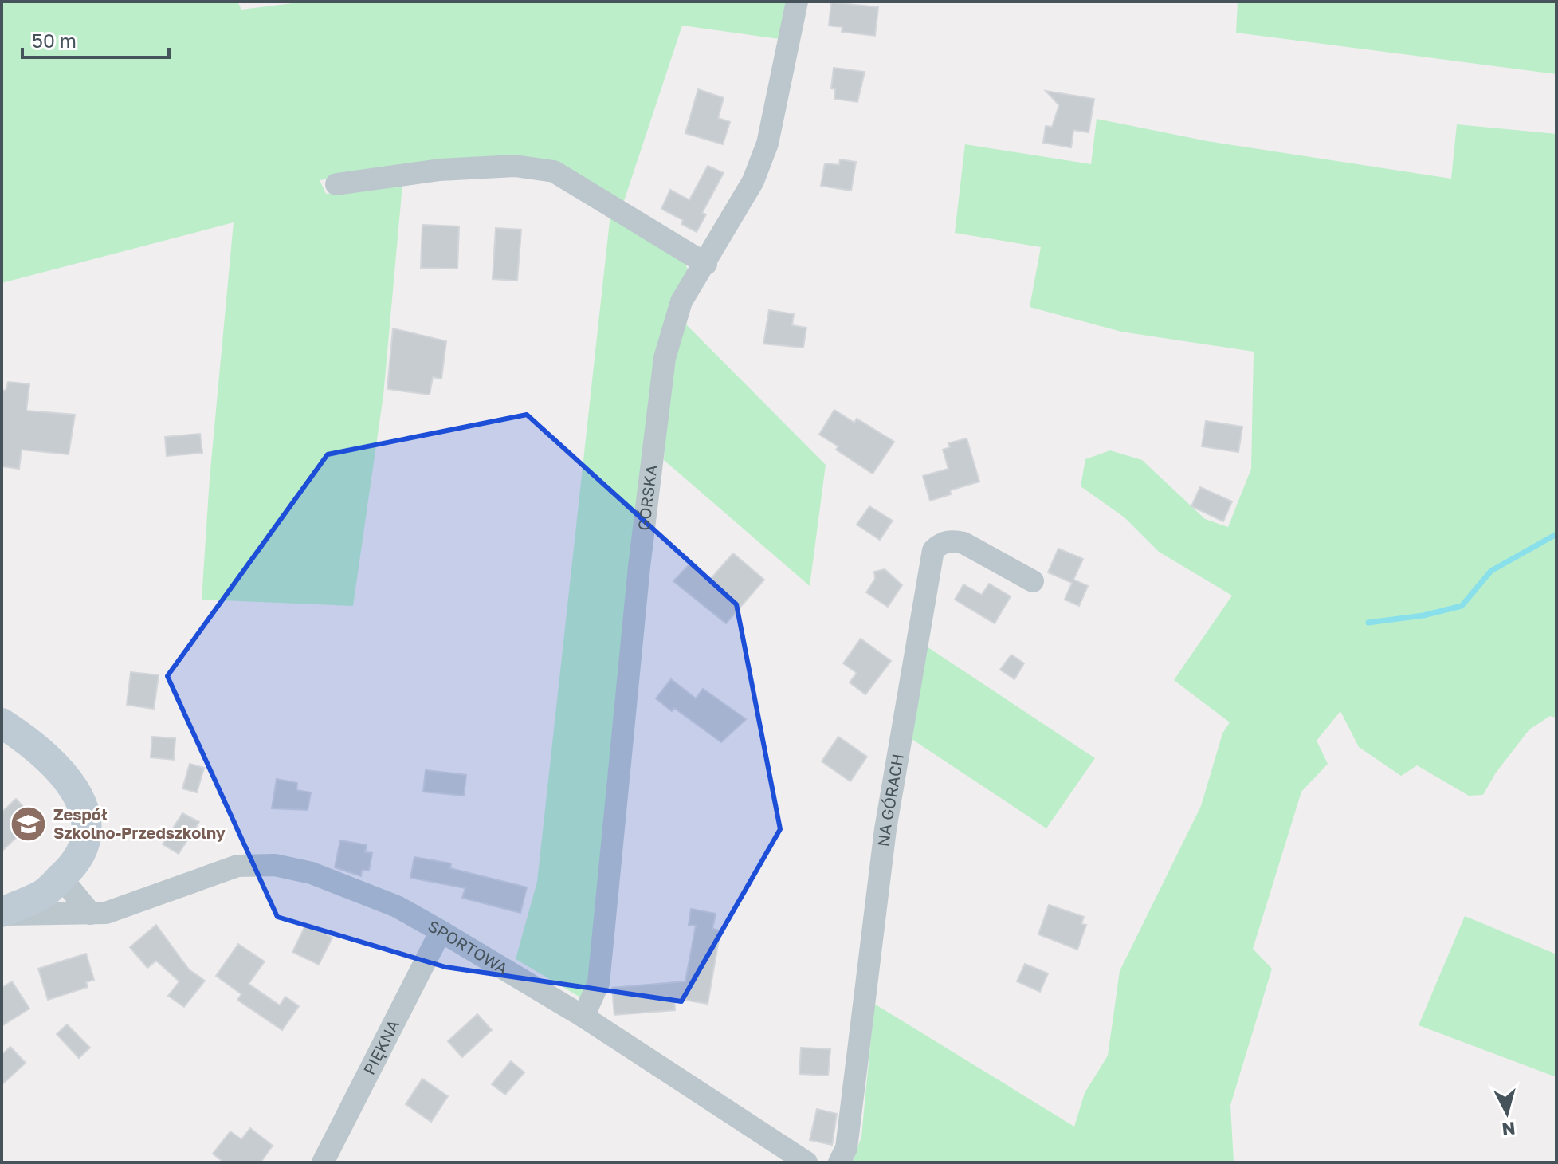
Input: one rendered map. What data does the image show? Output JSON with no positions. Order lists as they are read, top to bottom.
{
  "streets": {
    "street": [
      "GÓRSKA",
      "NA GÓRACH",
      "SPORTOWA",
      "PIĘKNA"
    ]
  },
  "crossings": [
    ["GÓRSKA", "SPORTOWA"],
    ["SPORTOWA", "PIĘKNA"]
  ],
  "places": {
    "school or university": ["Zespół Szkolno-Przedszkolny"]
  },
  "scale_bar": "50 m",
  "north": "bottom"
}
